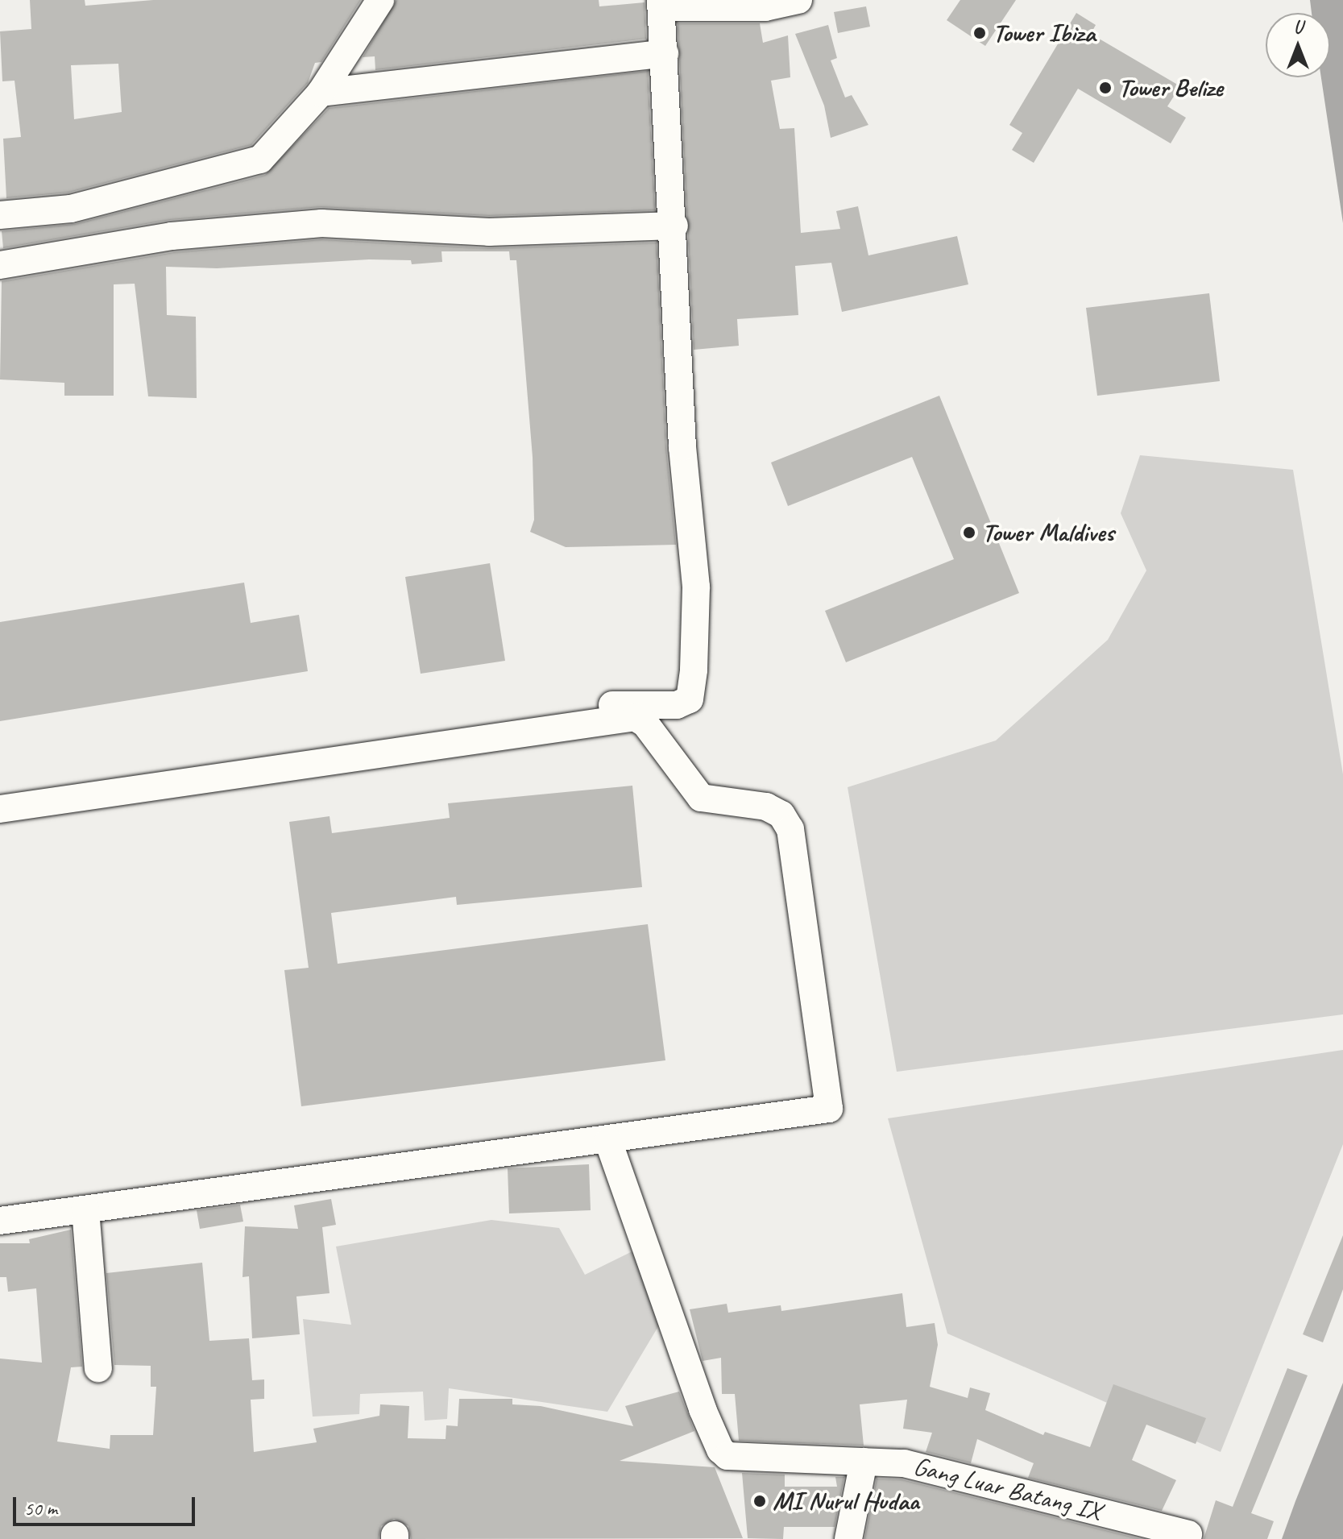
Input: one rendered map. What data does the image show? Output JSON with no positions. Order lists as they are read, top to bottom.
{
  "streets": {
    "street": ["Gang Luar Batang IX"]
  },
  "places": [
    "Tower Ibiza",
    "Tower Belize",
    "Tower Maldives",
    "MI Nurul Hudaa"
  ],
  "scale_bar": "50 m",
  "north": "top"
}
